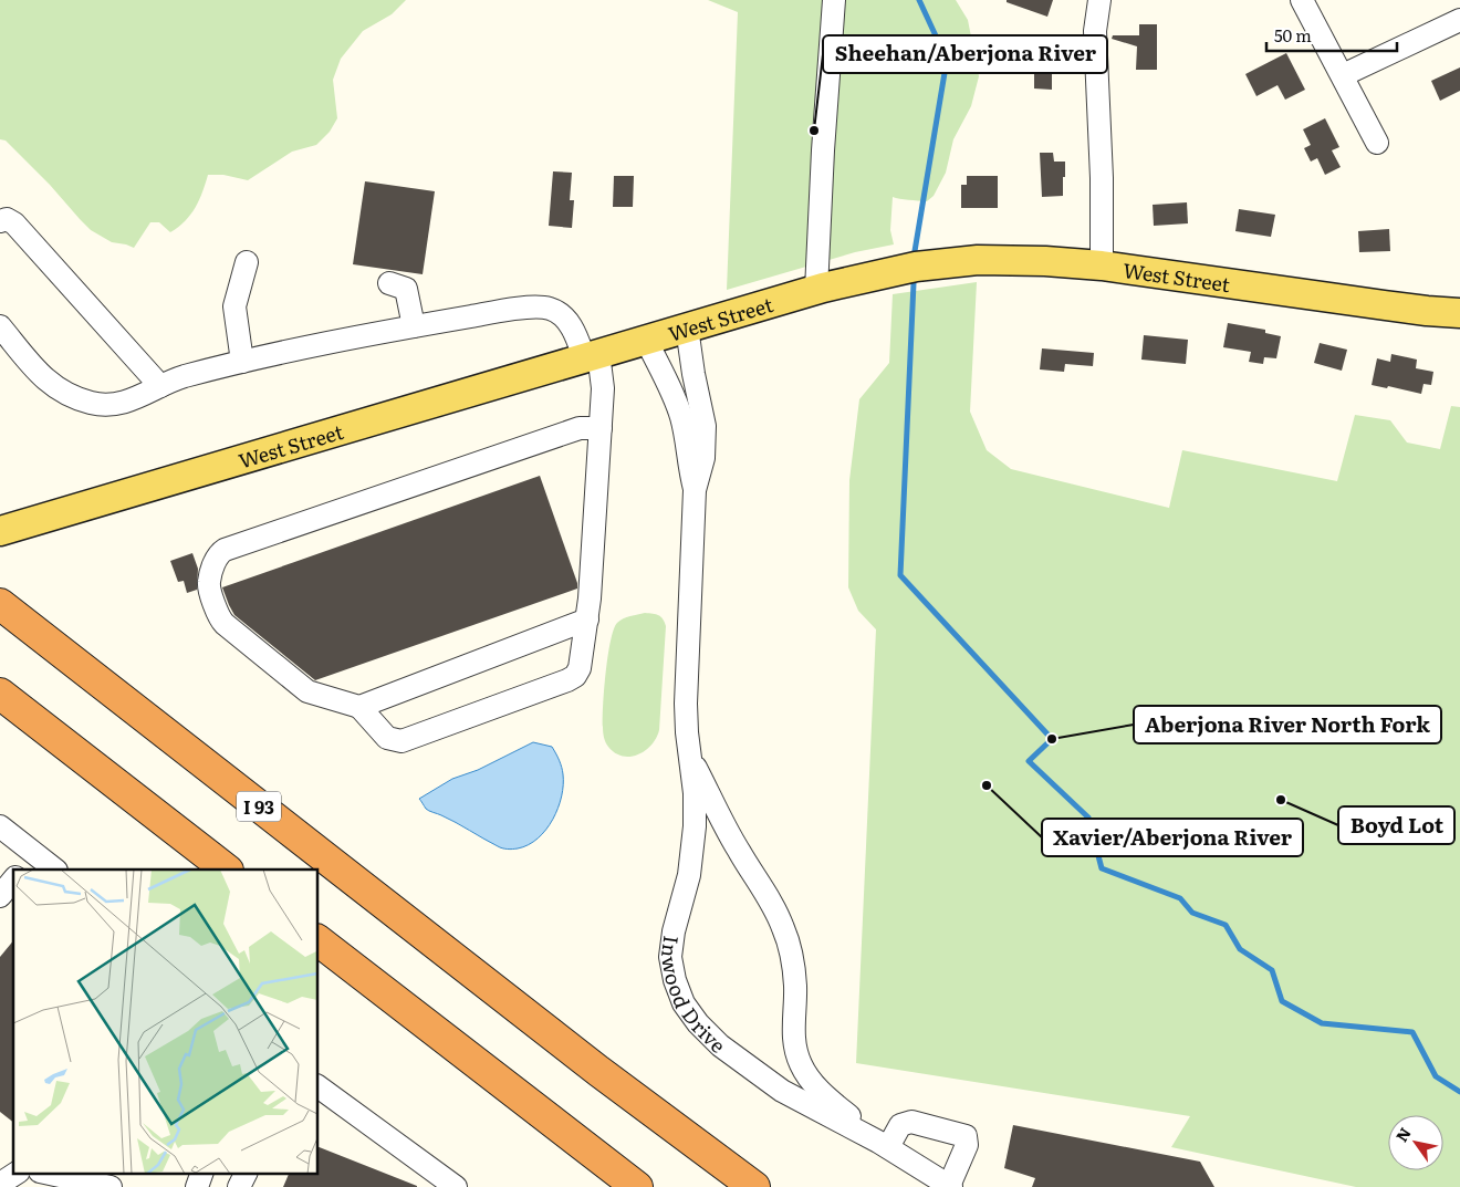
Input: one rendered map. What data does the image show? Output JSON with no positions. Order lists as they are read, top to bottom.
{
  "streets": {
    "highway": ["I 93"],
    "main road": ["West Street"],
    "street": ["Inwood Drive"]
  },
  "crossings": [
    ["West Street", "Inwood Drive"]
  ],
  "places": [
    "Sheehan/Aberjona River",
    "Aberjona River North Fork",
    "Xavier/Aberjona River",
    "Boyd Lot"
  ],
  "scale_bar": "50 m",
  "north": "top left"
}
